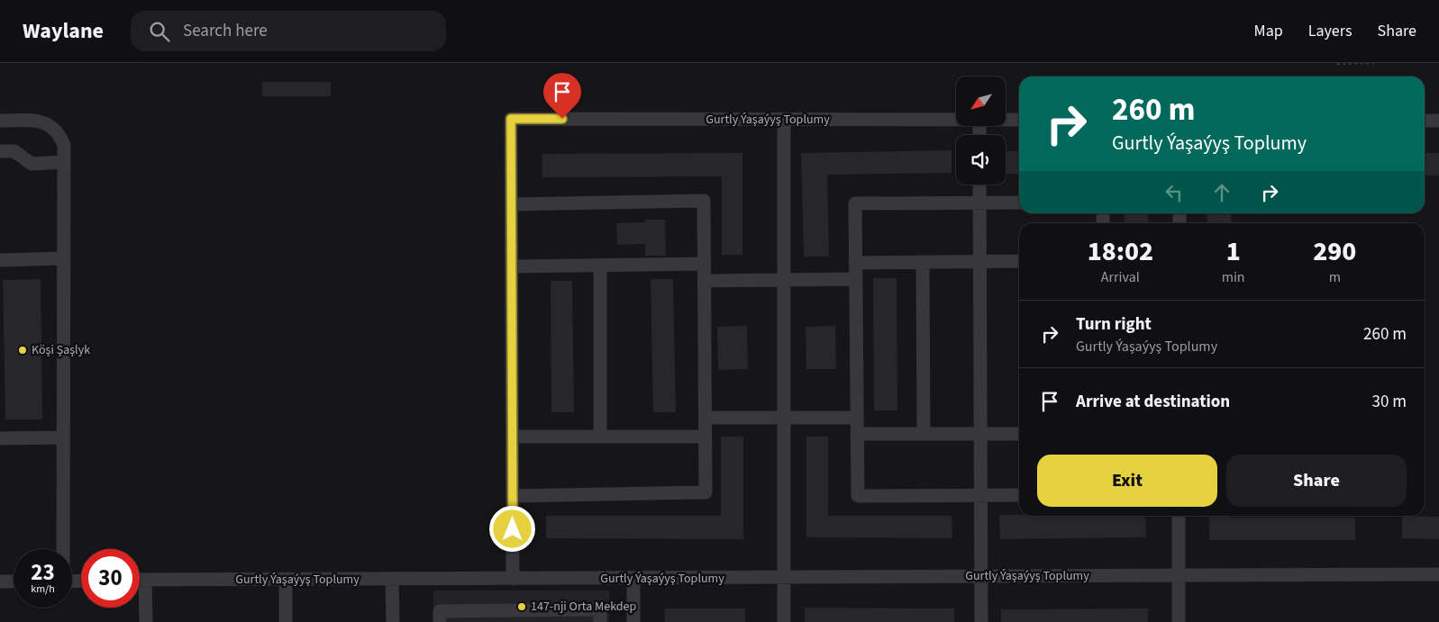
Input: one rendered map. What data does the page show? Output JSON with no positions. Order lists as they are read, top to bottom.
{
  "streets": {
    "street": ["Gurtly Ýaşaýyş Toplumy"]
  },
  "places": ["Köşi Şaşlyk", "147-nji Orta Mekdep"],
  "north": "bottom left",
  "page": {
    "header": "Waylane",
    "search": "Search here",
    "nav": ["Map", "Layers", "Share"],
    "turn": ["260 m", "Gurtly Ýaşaýyş Toplumy"],
    "eta": [
      "18:02",
      "Arrival",
      "1",
      "min",
      "290",
      "m"
    ],
    "list": [
      {
        "name": "Turn right",
        "note": "Gurtly Ýaşaýyş Toplumy",
        "value": "260 m"
      },
      {
        "name": "Arrive at destination",
        "value": "30 m"
      }
    ],
    "buttons": ["Exit", "Share"],
    "speed": "23 km/h",
    "limit": "30"
  }
}
